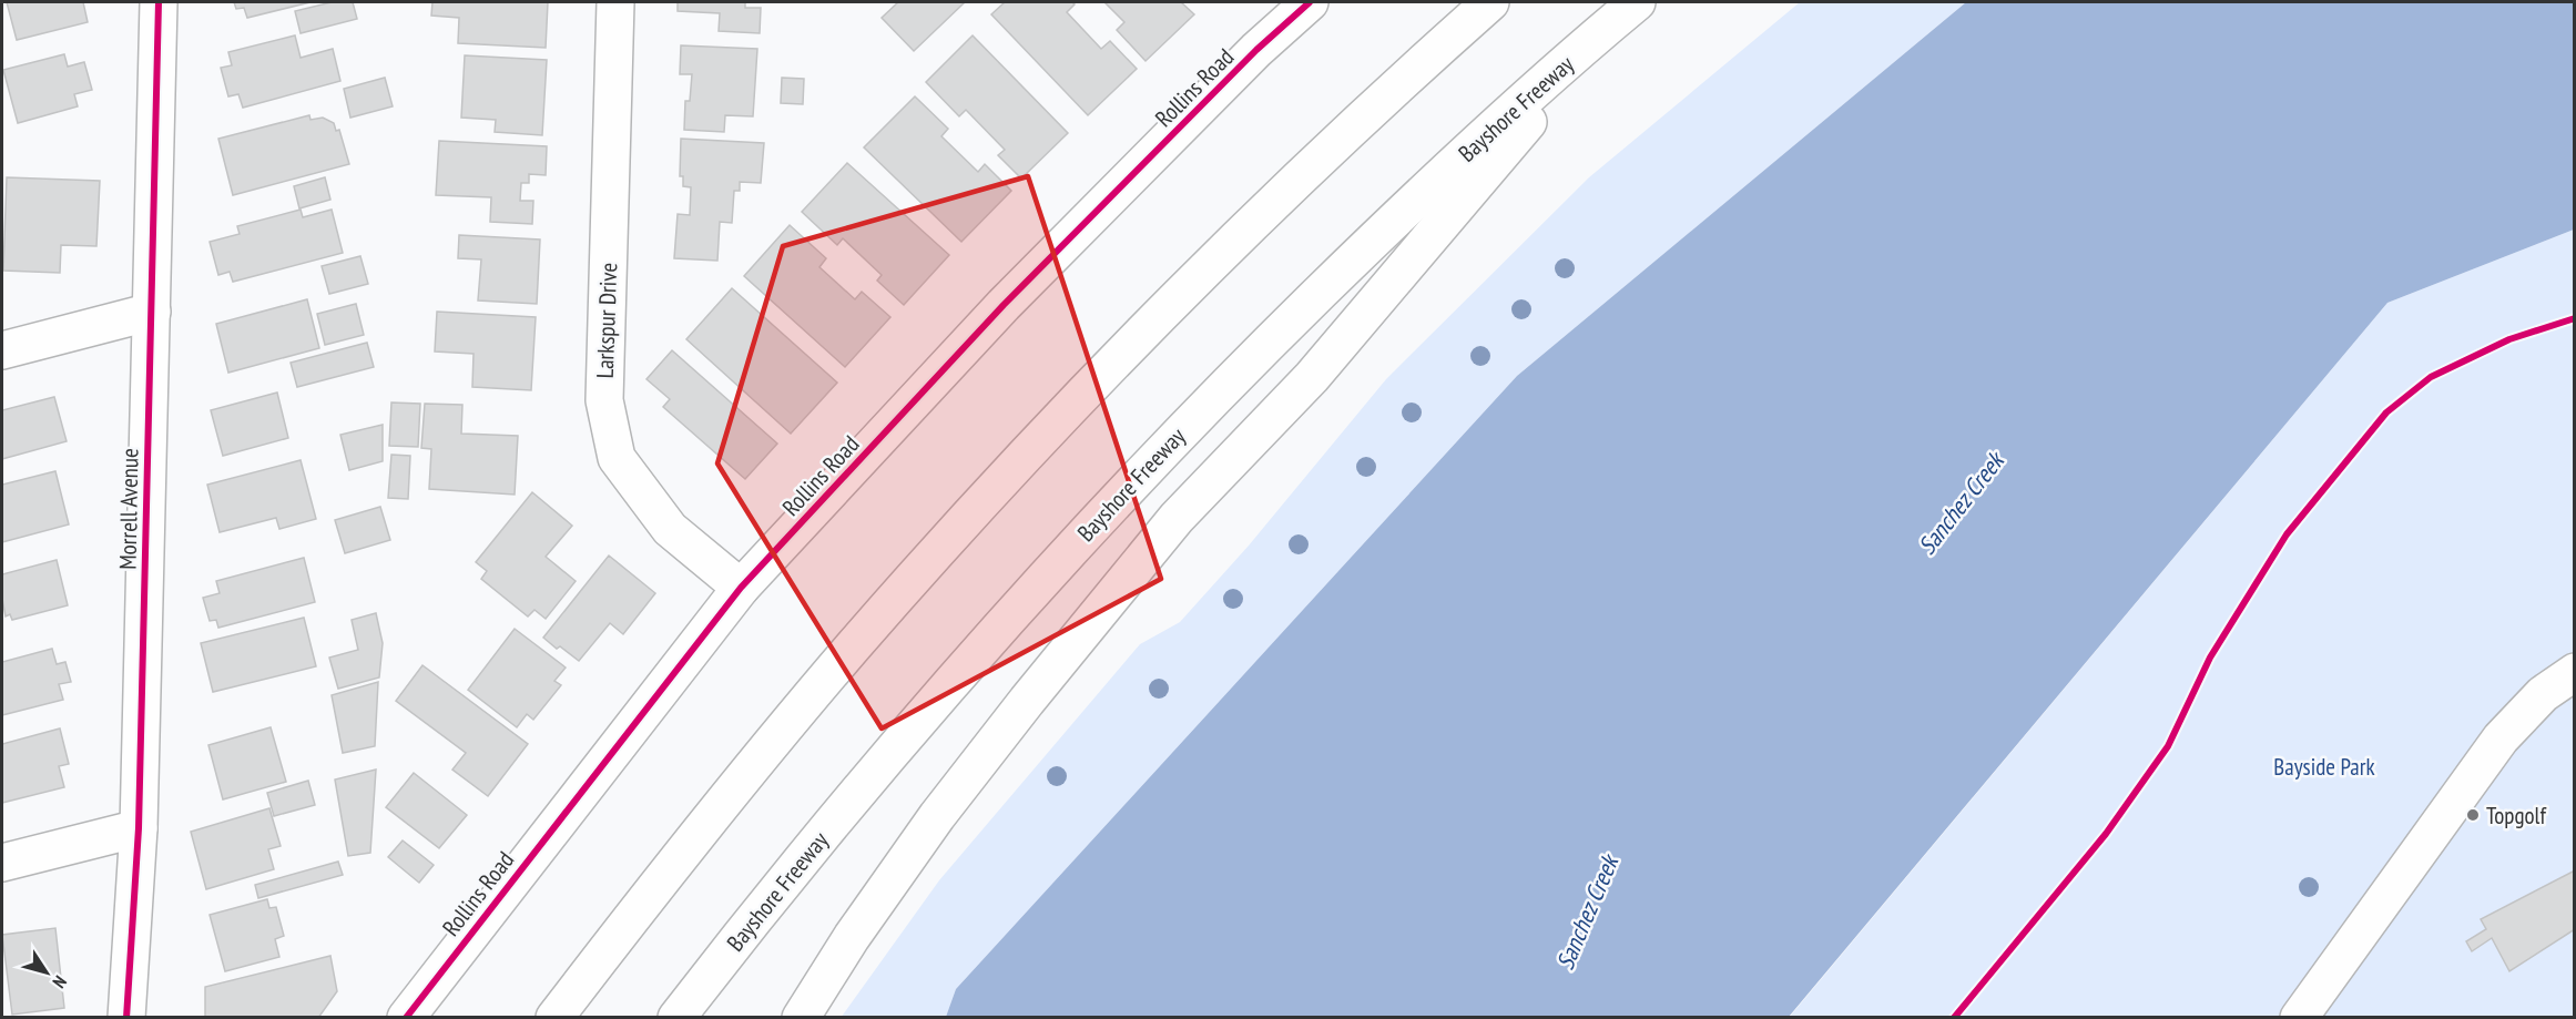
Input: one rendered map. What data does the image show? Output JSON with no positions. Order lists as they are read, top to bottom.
{
  "streets": {
    "main road": [
      "Rollins Road",
      "Bayshore Freeway",
      "Larkspur Drive",
      "Morrell Avenue"
    ]
  },
  "crossings": [
    ["Rollins Road", "Larkspur Drive"]
  ],
  "water": ["Sanchez Creek"],
  "parks": ["Bayside Park"],
  "places": ["Topgolf"],
  "north": "bottom right"
}
